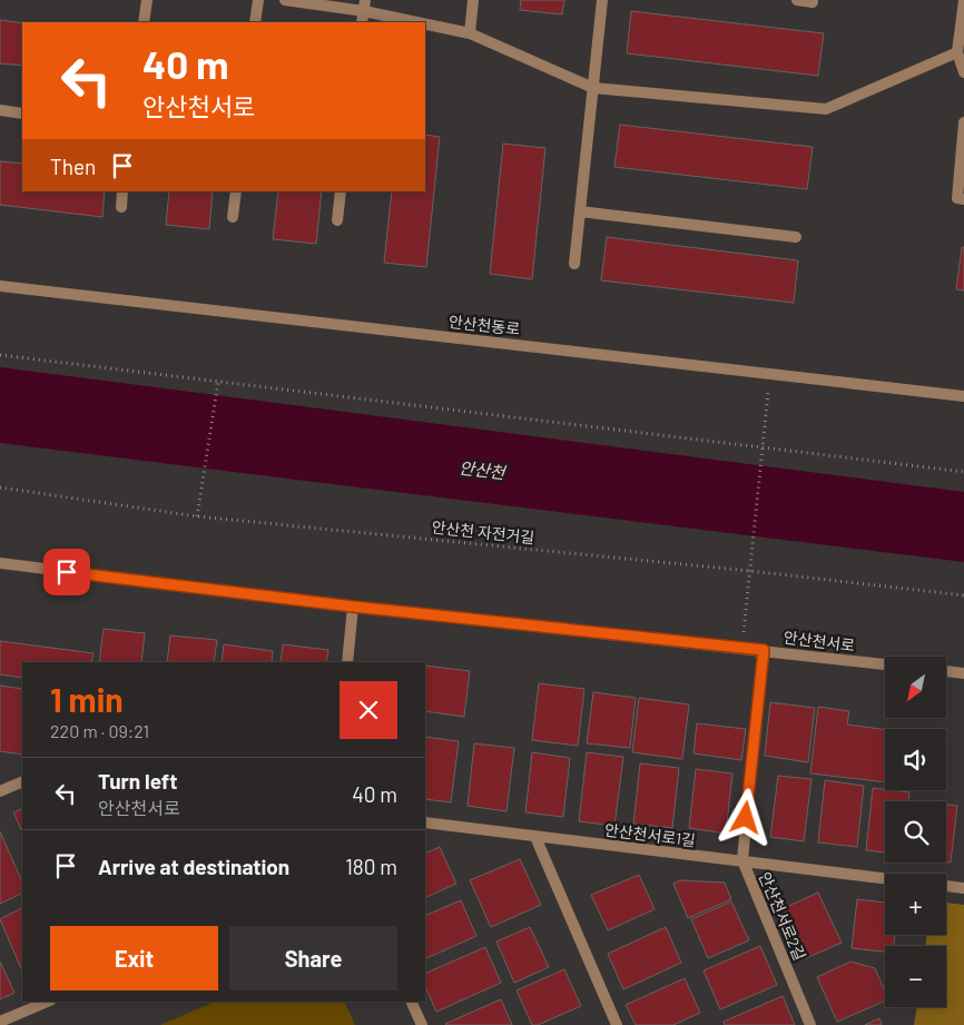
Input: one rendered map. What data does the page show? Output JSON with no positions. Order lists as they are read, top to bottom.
{
  "streets": {
    "street": [
      "안산천동로",
      "안산천서로",
      "안산천서로1길",
      "안산천서로2길"
    ],
    "path": ["안산천 자전거길"]
  },
  "crossings": [
    ["안산천서로", "안산천서로2길"],
    ["안산천서로1길", "안산천서로2길"]
  ],
  "water": ["안산천"],
  "north": "bottom left",
  "page": {
    "turn": ["40 m", "안산천서로"],
    "then": "Then",
    "map_buttons": ["+", "−"],
    "heading": ["1 min", "220 m · 09:21"],
    "list": [
      {
        "name": "Turn left",
        "note": "안산천서로",
        "value": "40 m"
      },
      {
        "name": "Arrive at destination",
        "value": "180 m"
      }
    ],
    "buttons": ["Exit", "Share"]
  }
}
